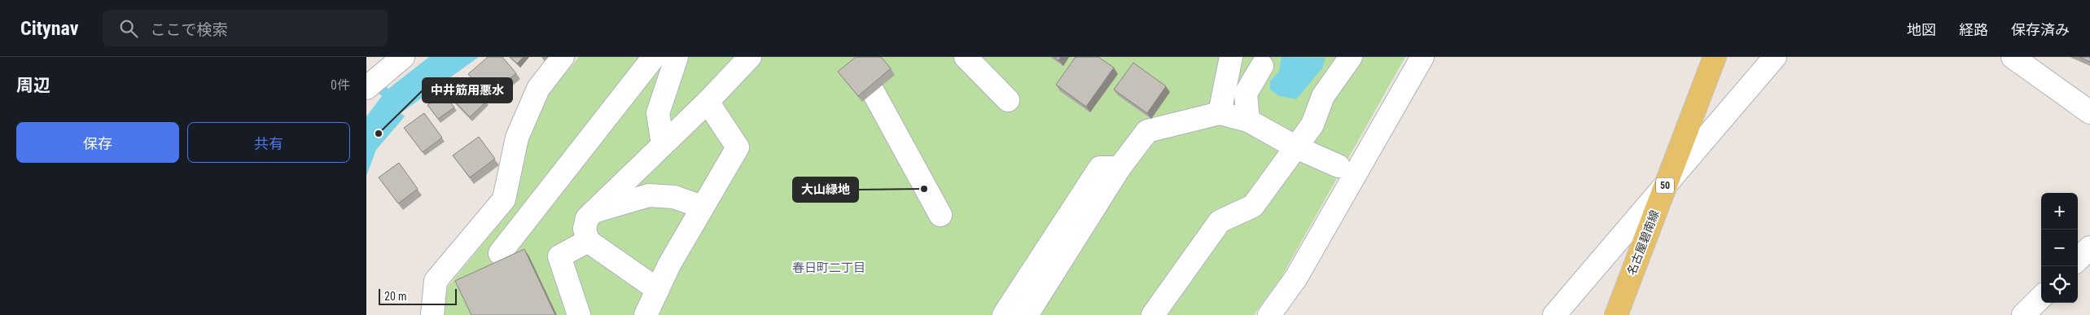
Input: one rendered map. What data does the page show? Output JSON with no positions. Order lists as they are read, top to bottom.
{
  "streets": {
    "main road": ["50", "名古屋碧南線"]
  },
  "districts": ["春日町二丁目"],
  "places": ["中井筋用悪水", "大山緑地"],
  "scale_bar": "20 m",
  "page": {
    "header": "Citynav",
    "search": "ここで検索",
    "nav": ["地図", "経路", "保存済み"],
    "heading": ["周辺", "0件"],
    "buttons": ["保存", "共有"],
    "map_buttons": ["+", "−"],
    "scale": "20 m"
  }
}
